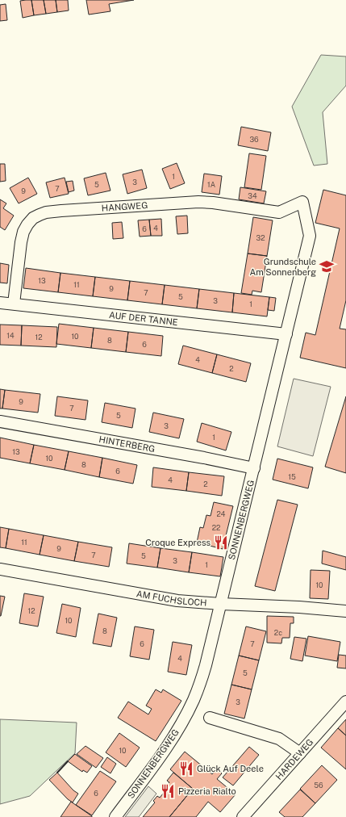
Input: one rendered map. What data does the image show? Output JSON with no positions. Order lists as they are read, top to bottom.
{
  "streets": {
    "street": [
      "HANGWEG",
      "AUF DER TANNE",
      "HINTERBERG",
      "SONNENBERGWEG",
      "AM FUCHSLOCH",
      "HARDEWEG"
    ]
  },
  "crossings": [
    ["HANGWEG", "AUF DER TANNE"],
    ["HANGWEG", "SONNENBERGWEG"],
    ["AUF DER TANNE", "SONNENBERGWEG"],
    ["HINTERBERG", "SONNENBERGWEG"],
    ["SONNENBERGWEG", "AM FUCHSLOCH"]
  ],
  "places": {
    "school or university": ["Grundschule Am Sonnenberg"],
    "restaurant": ["Croque Express", "Glück Auf Deele", "Pizzeria Rialto"]
  },
  "house_numbers": [
    "36",
    "1",
    "3",
    "5",
    "1A",
    "7",
    "9",
    "34",
    "4",
    "6",
    "32",
    "13",
    "11",
    "9",
    "7",
    "5",
    "3",
    "1",
    "14",
    "10",
    "12",
    "8",
    "6",
    "4",
    "2",
    "9",
    "7",
    "5",
    "3",
    "1",
    "13",
    "10",
    "8",
    "6",
    "15",
    "4",
    "2",
    "24",
    "22",
    "11",
    "9",
    "7",
    "5",
    "3",
    "1",
    "10",
    "12",
    "10",
    "8",
    "2c",
    "6",
    "7",
    "4",
    "5",
    "3",
    "10",
    "56",
    "6"
  ]
}
